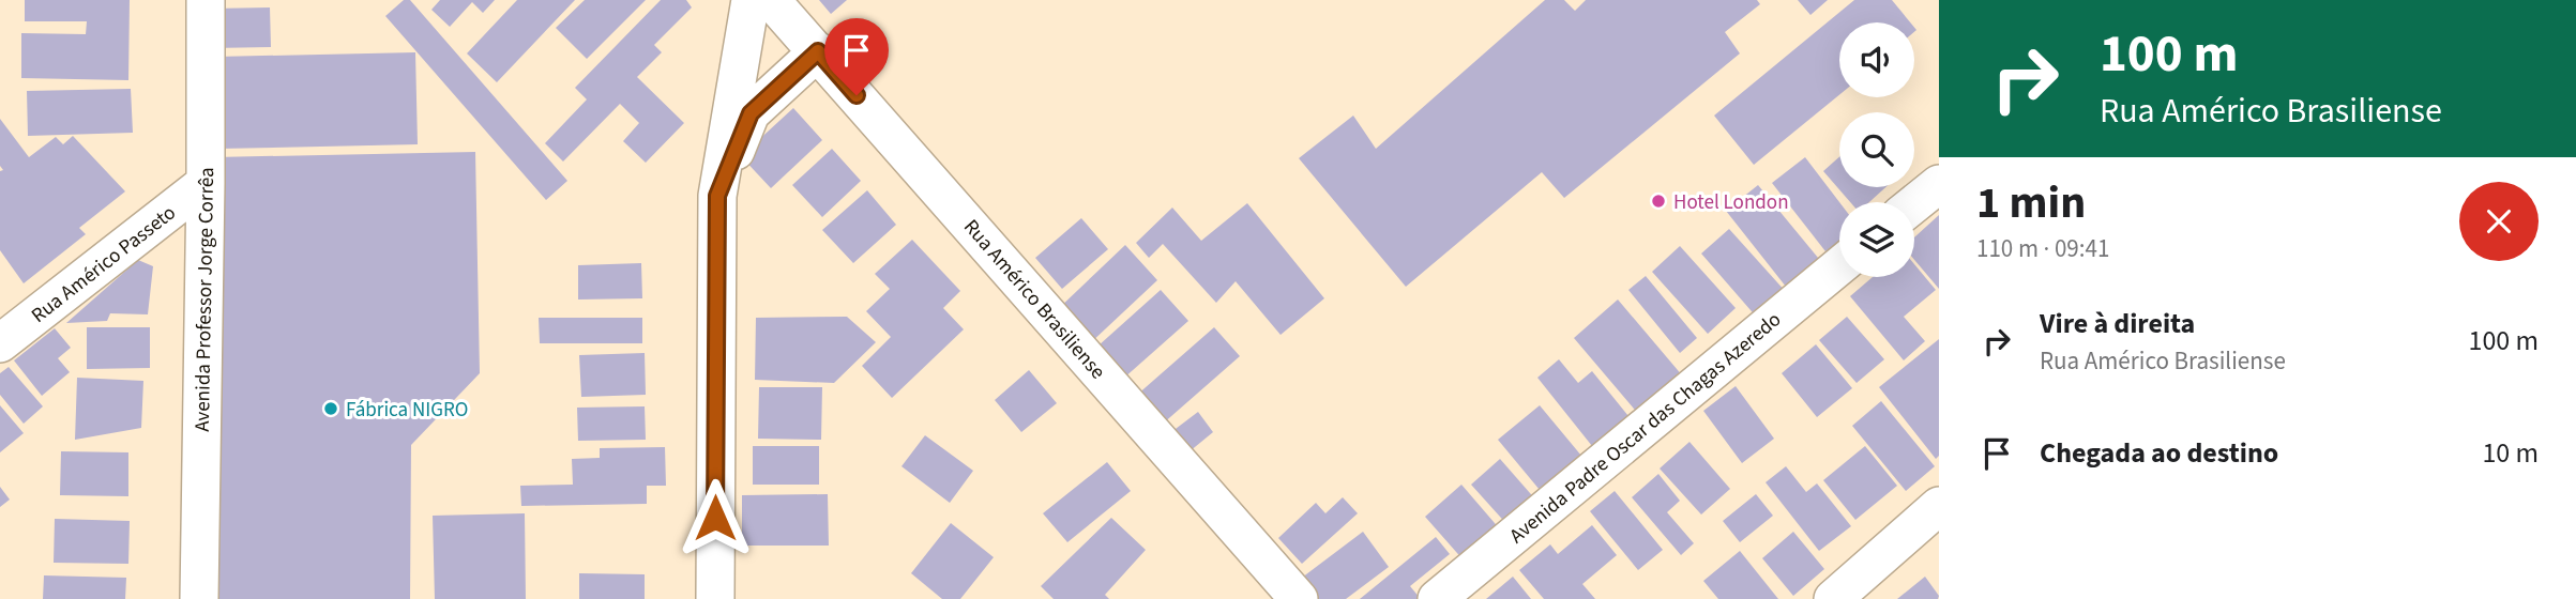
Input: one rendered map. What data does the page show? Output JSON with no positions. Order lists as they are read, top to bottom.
{
  "streets": {
    "street": [
      "Rua Américo Passeto",
      "Rua Américo Brasiliense",
      "Avenida Professor Jorge Corrêa",
      "Avenida Padre Oscar das Chagas Azeredo"
    ]
  },
  "crossings": [
    ["Rua Américo Passeto", "Avenida Professor Jorge Corrêa"]
  ],
  "places": ["Hotel London", "Fábrica NIGRO"],
  "page": {
    "turn": ["100 m", "Rua Américo Brasiliense"],
    "heading": ["1 min", "110 m · 09:41"],
    "list": [
      {
        "name": "Vire à direita",
        "note": "Rua Américo Brasiliense",
        "value": "100 m"
      },
      {
        "name": "Chegada ao destino",
        "value": "10 m"
      }
    ]
  }
}
